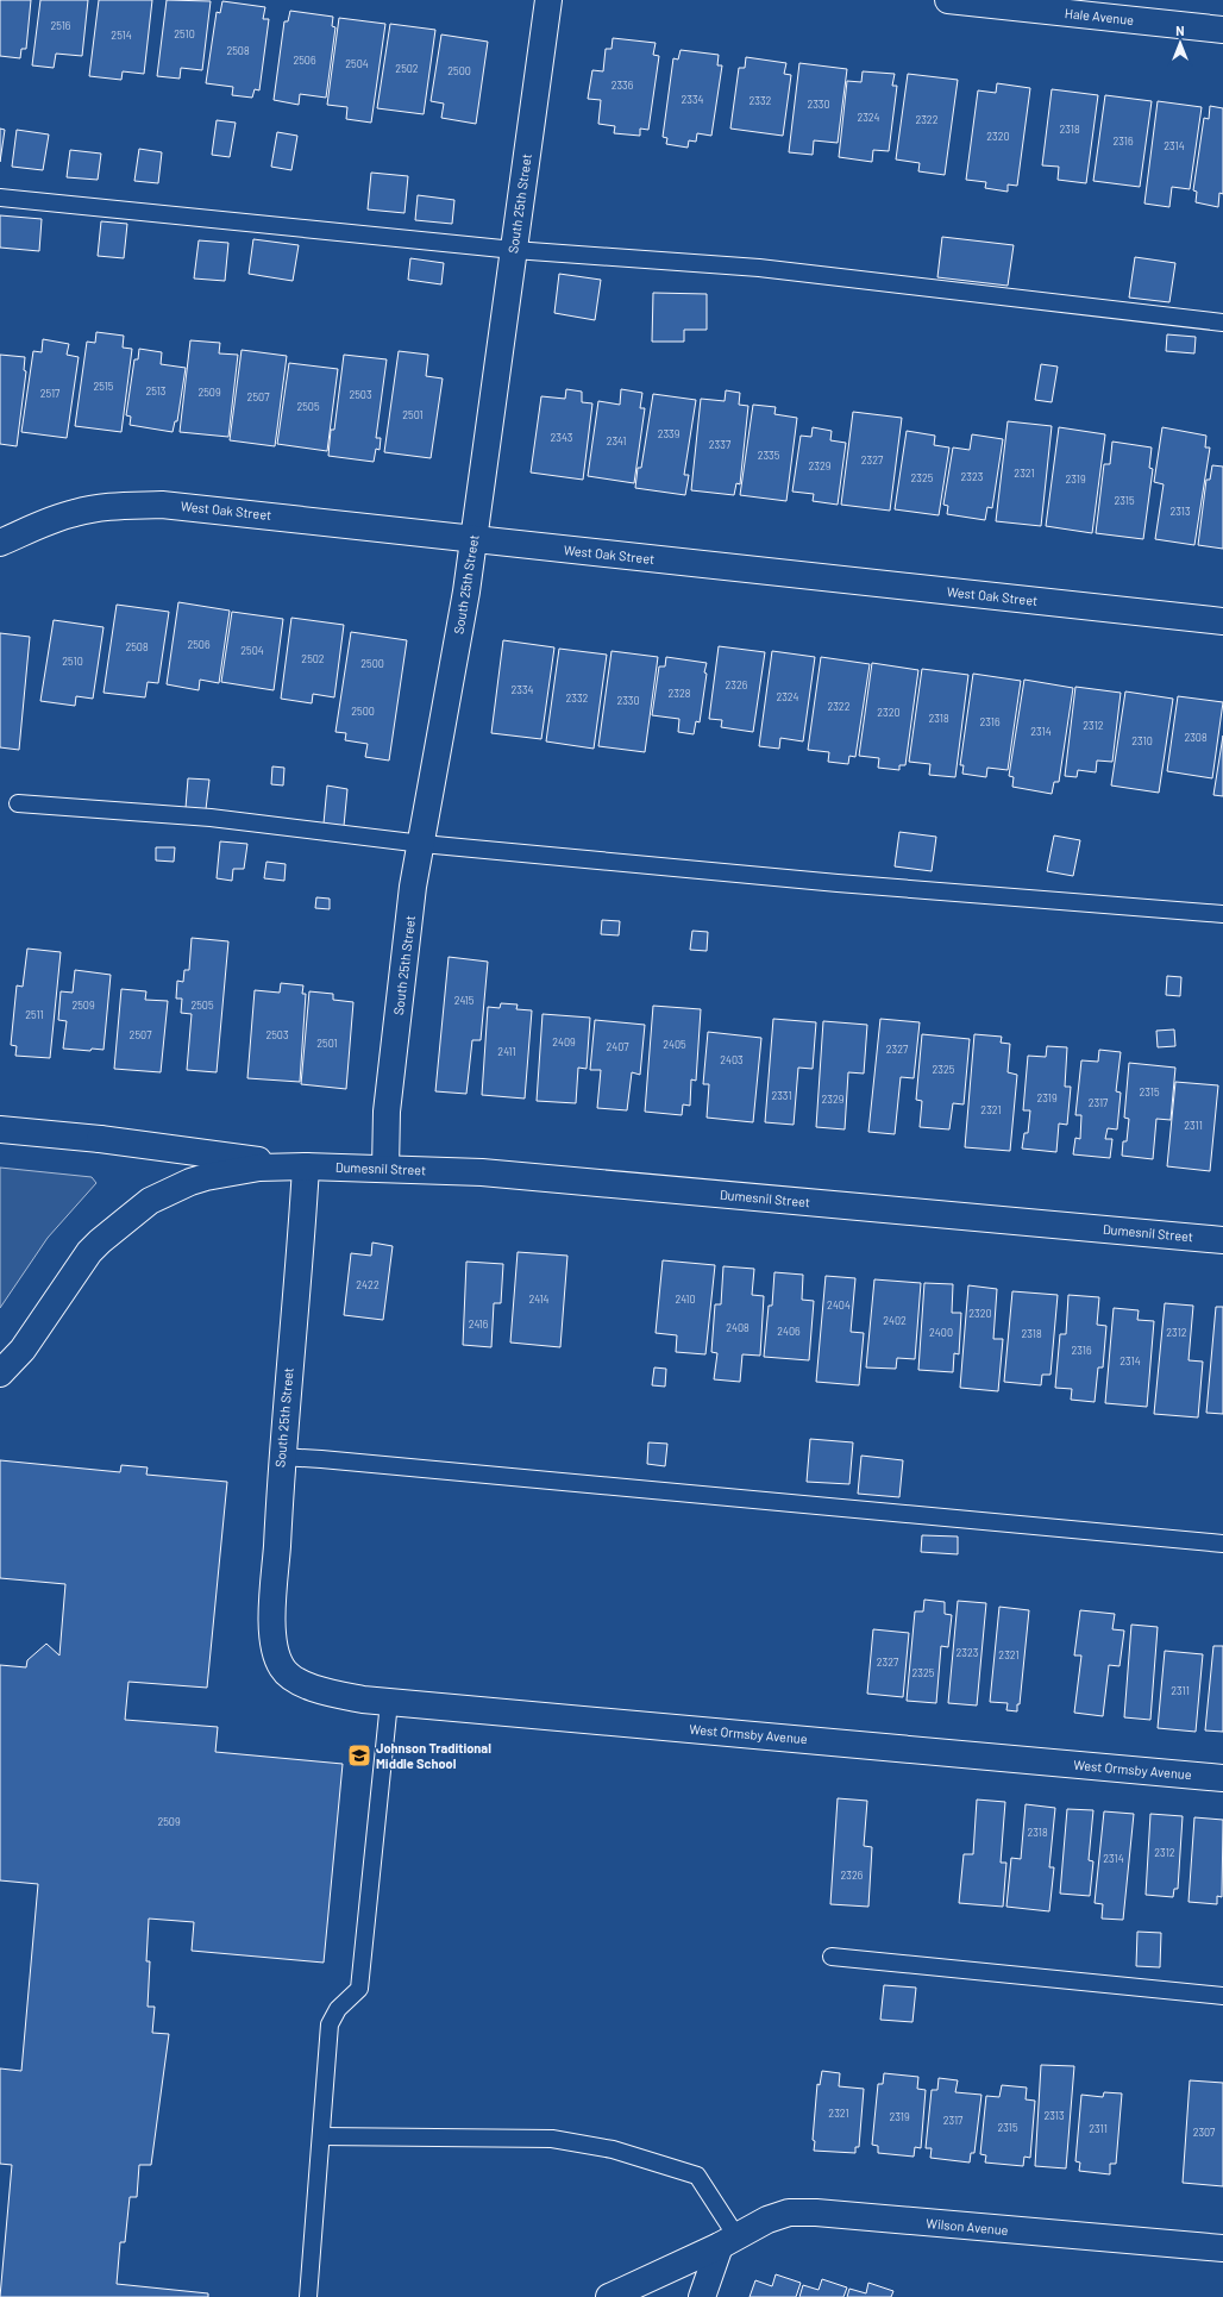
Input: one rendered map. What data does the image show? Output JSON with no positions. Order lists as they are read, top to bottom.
{
  "streets": {
    "street": [
      "Hale Avenue",
      "South 25th Street",
      "West Oak Street",
      "Dumesnil Street",
      "West Ormsby Avenue",
      "Wilson Avenue"
    ]
  },
  "crossings": [
    ["South 25th Street", "West Oak Street"],
    ["South 25th Street", "Dumesnil Street"],
    ["South 25th Street", "West Ormsby Avenue"]
  ],
  "places": {
    "school or university": ["Johnson Traditional Middle School"]
  },
  "house_numbers": [
    "2516",
    "2510",
    "2514",
    "2508",
    "2506",
    "2504",
    "2502",
    "2500",
    "2336",
    "2334",
    "2332",
    "2330",
    "2324",
    "2322",
    "2318",
    "2320",
    "2316",
    "2314",
    "2515",
    "2513",
    "2509",
    "2517",
    "2503",
    "2507",
    "2505",
    "2501",
    "2339",
    "2343",
    "2341",
    "2337",
    "2335",
    "2327",
    "2329",
    "2321",
    "2323",
    "2325",
    "2319",
    "2315",
    "2313",
    "2506",
    "2508",
    "2504",
    "2502",
    "2510",
    "2500",
    "2326",
    "2334",
    "2328",
    "2324",
    "2332",
    "2330",
    "2322",
    "2500",
    "2320",
    "2318",
    "2316",
    "2312",
    "2314",
    "2308",
    "2310",
    "2415",
    "2509",
    "2505",
    "2511",
    "2507",
    "2503",
    "2409",
    "2501",
    "2405",
    "2407",
    "2327",
    "2411",
    "2403",
    "2325",
    "2315",
    "2331",
    "2319",
    "2329",
    "2317",
    "2321",
    "2311",
    "2422",
    "2414",
    "2410",
    "2404",
    "2320",
    "2402",
    "2416",
    "2408",
    "2406",
    "2400",
    "2312",
    "2318",
    "2316",
    "2314",
    "2323",
    "2321",
    "2327",
    "2325",
    "2311",
    "2509",
    "2318",
    "2312",
    "2314",
    "2326",
    "2321",
    "2313",
    "2319",
    "2317",
    "2315",
    "2311",
    "2307"
  ],
  "north": "top"
}
